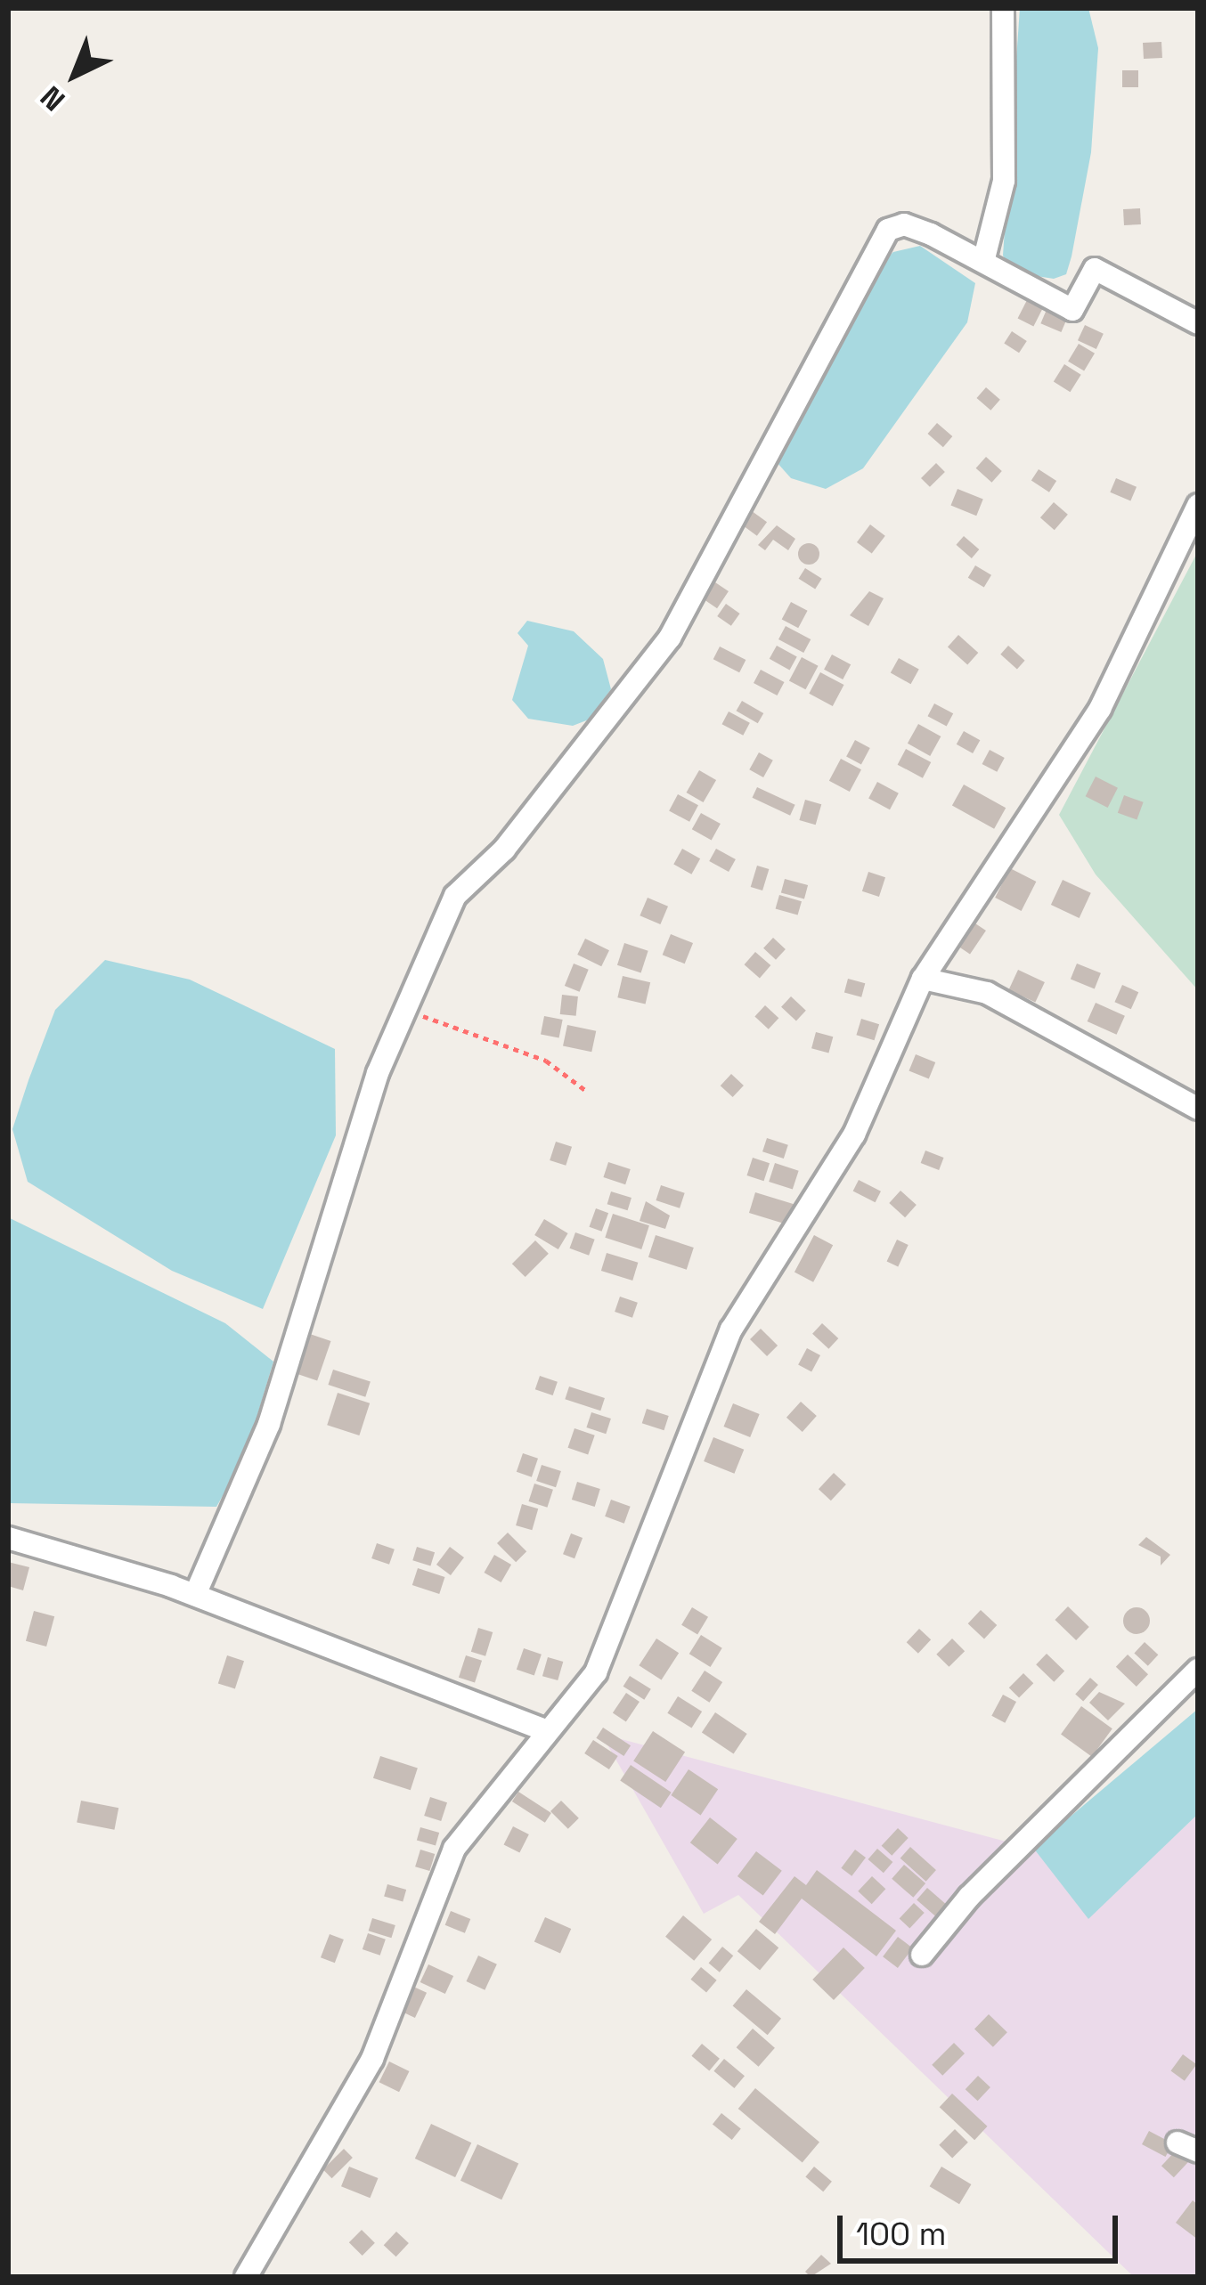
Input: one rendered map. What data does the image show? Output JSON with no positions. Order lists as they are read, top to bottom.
{
  "scale_bar": "100 m",
  "north": "bottom left"
}
